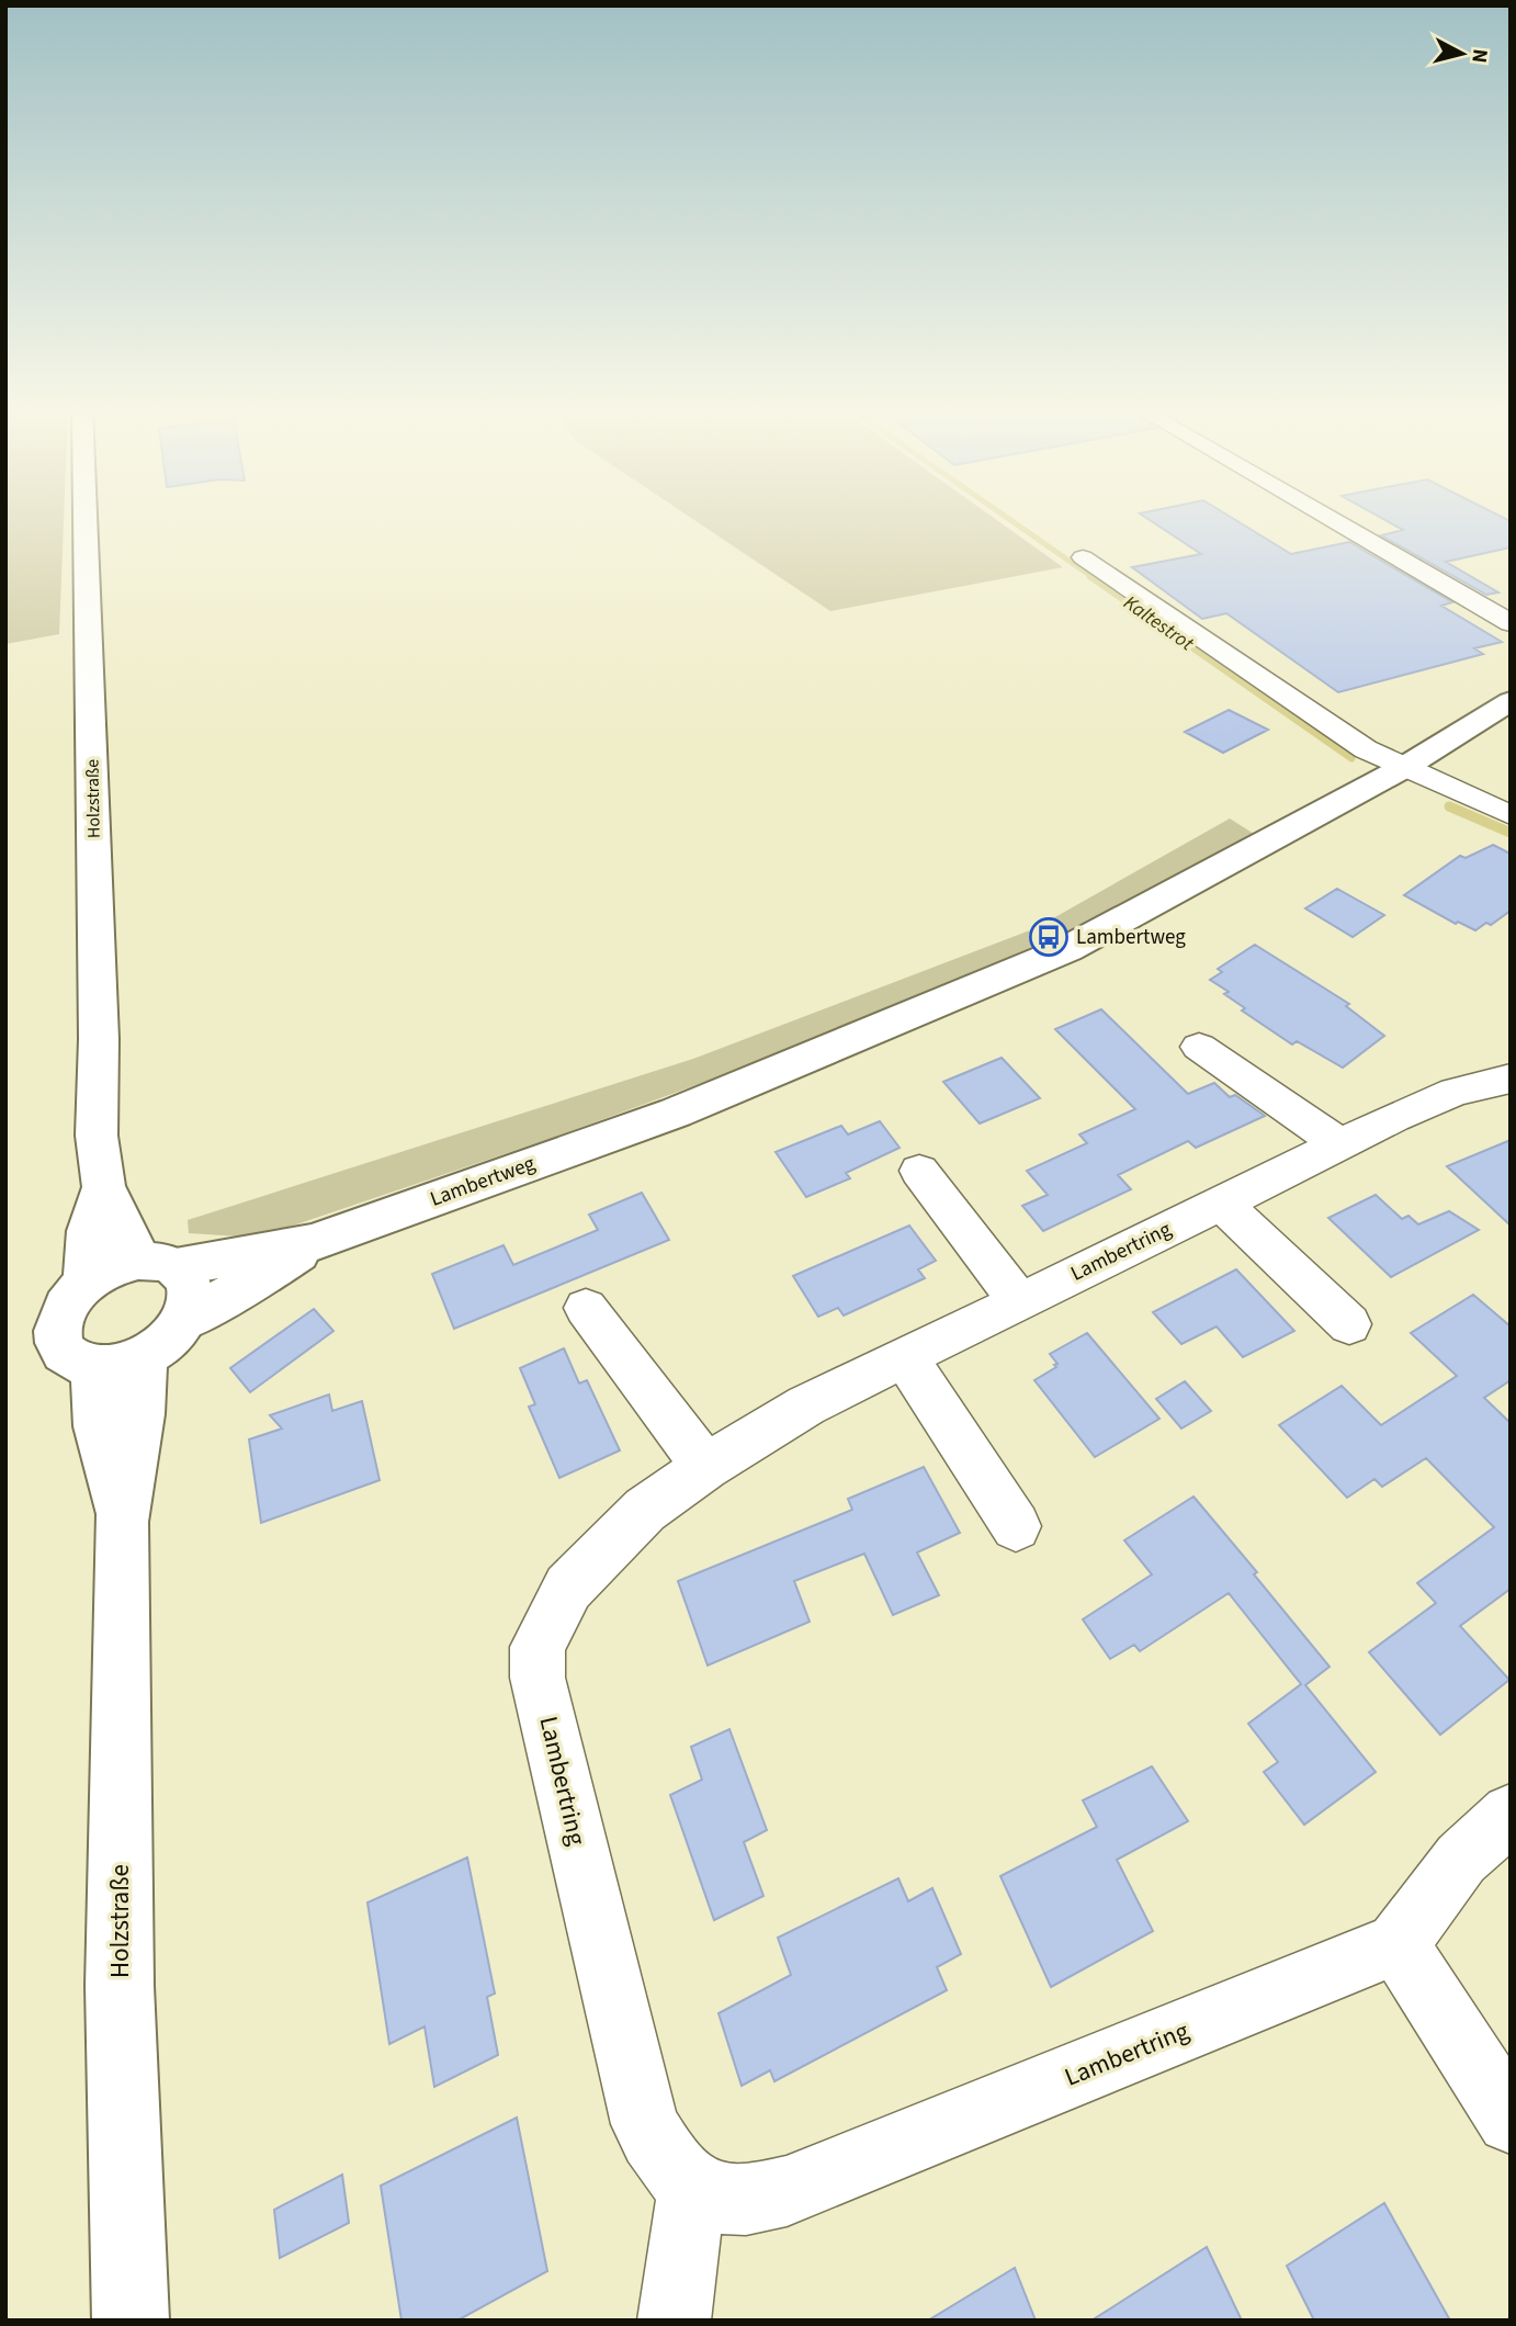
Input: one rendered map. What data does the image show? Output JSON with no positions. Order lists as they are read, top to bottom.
{
  "streets": {
    "main road": ["Holzstraße", "Lambertweg"],
    "street": ["Lambertring"]
  },
  "crossings": [
    ["Holzstraße", "Lambertweg"]
  ],
  "water": ["Kaltestrot"],
  "places": {
    "bus stop": ["Lambertweg"]
  },
  "north": "right"
}
